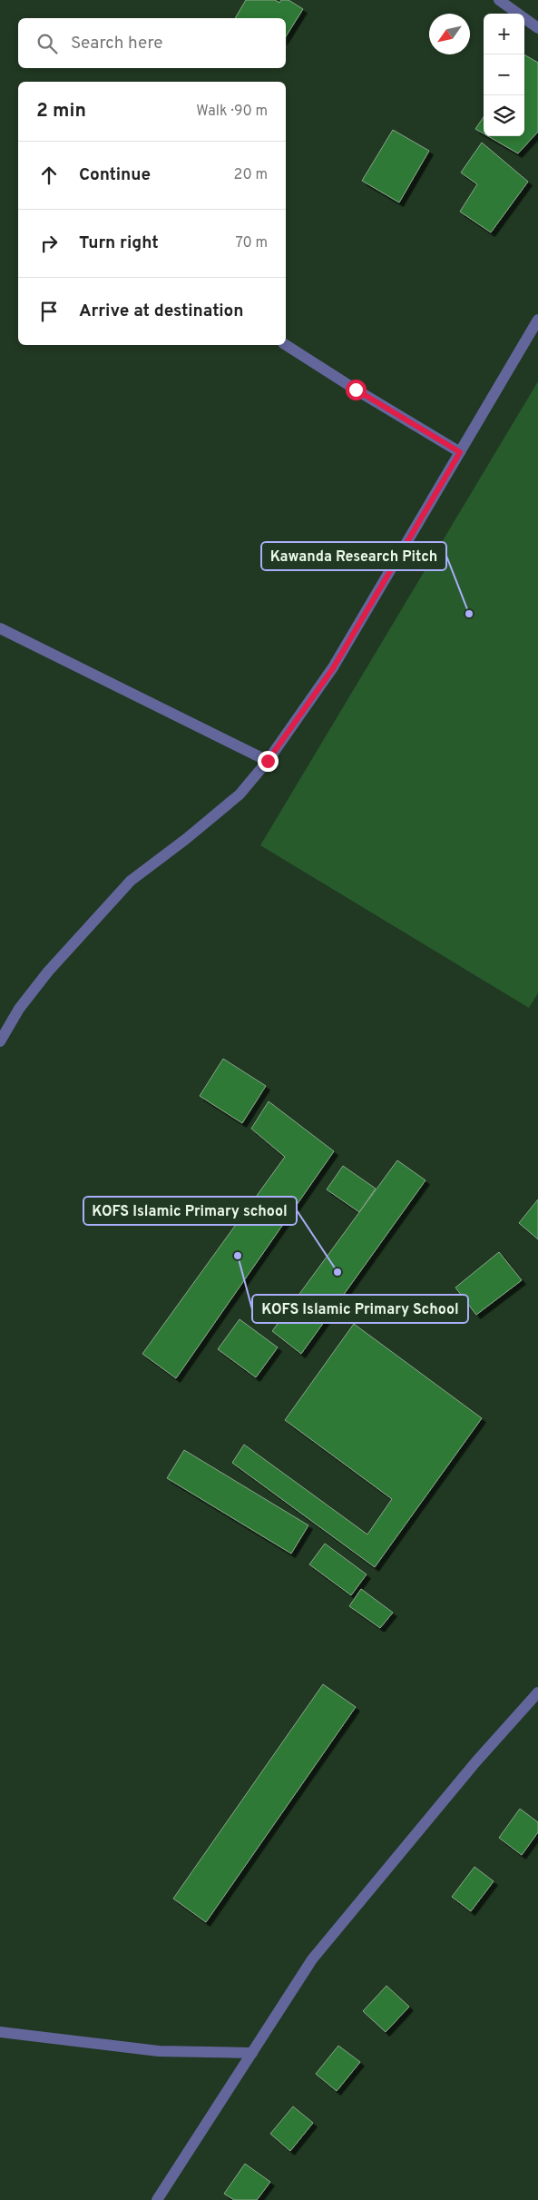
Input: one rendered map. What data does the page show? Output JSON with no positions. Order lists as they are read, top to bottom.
{
  "places": ["Kawanda Research Pitch", "KOFS Islamic Primary School", "KOFS Islamic Primary school"],
  "north": "bottom left",
  "page": {
    "map_buttons": ["+", "−"],
    "search": "Search here",
    "heading": ["2 min", "Walk · 90 m"],
    "list": [
      ["Continue", "20 m"],
      ["Turn right", "70 m"],
      "Arrive at destination"
    ]
  }
}
